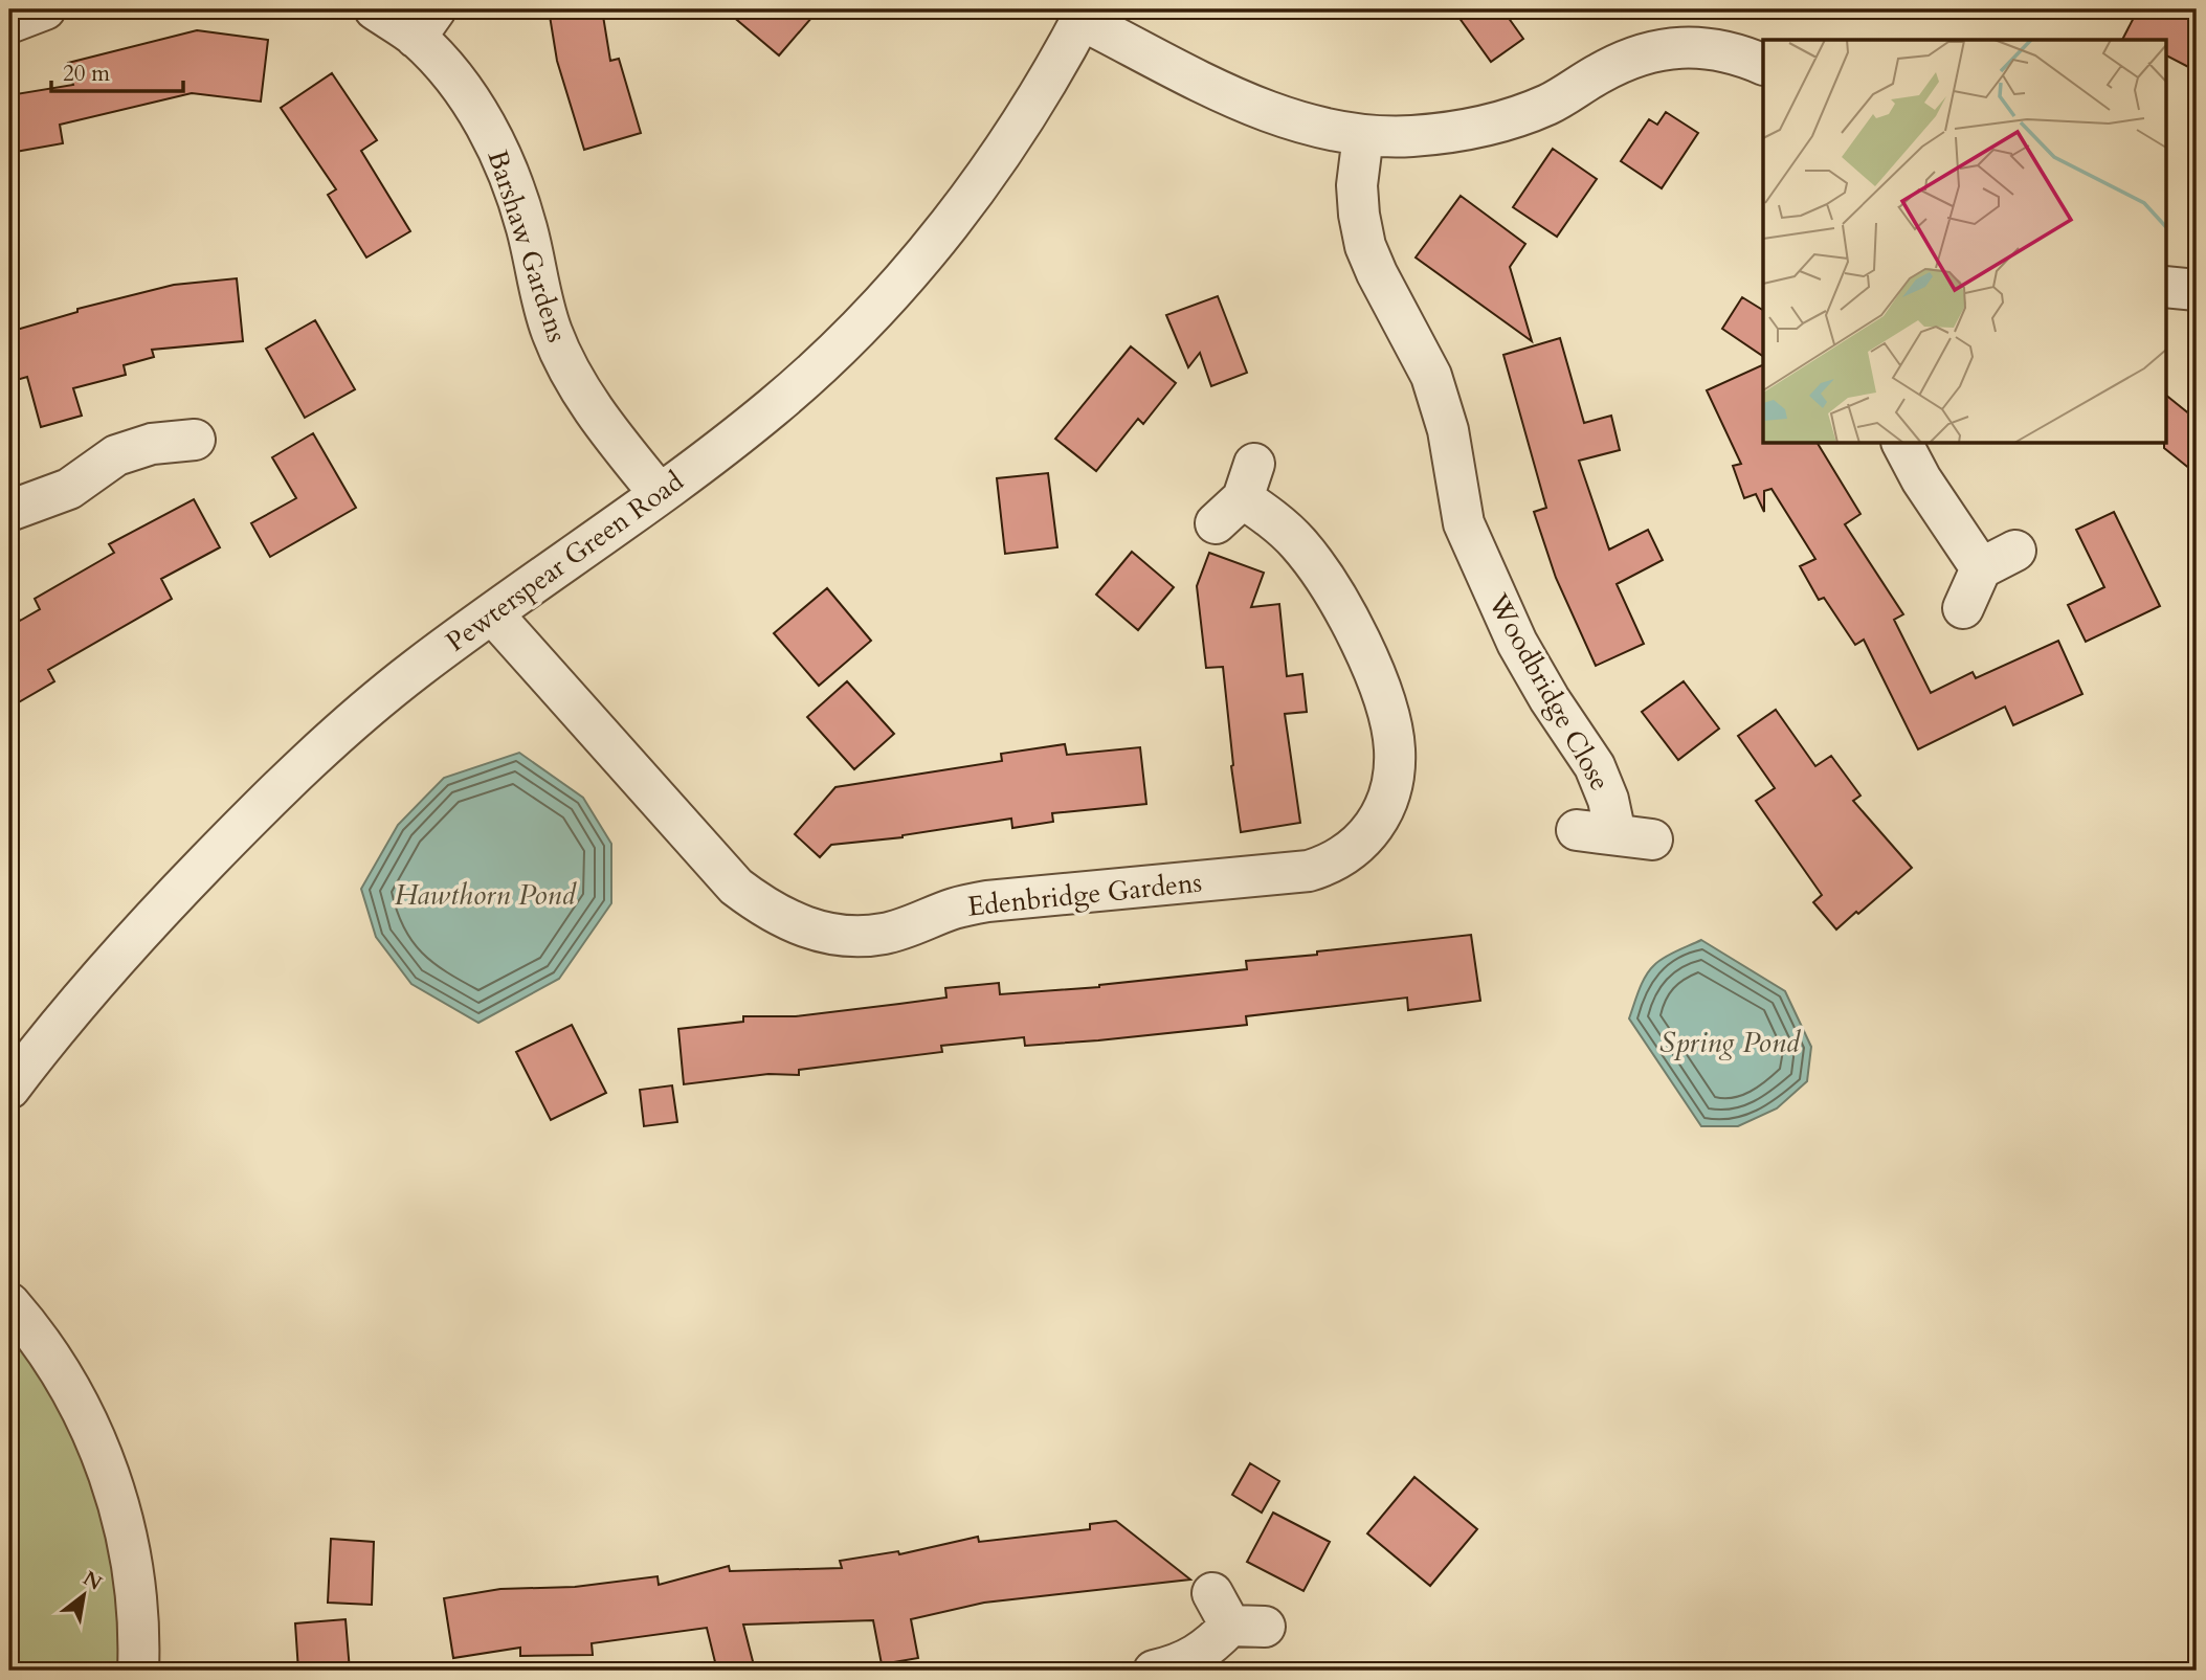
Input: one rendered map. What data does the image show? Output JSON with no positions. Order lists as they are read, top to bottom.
{
  "streets": {
    "street": [
      "Barshaw Gardens",
      "Pewterspear Green Road",
      "Woodbridge Close",
      "Edenbridge Gardens"
    ]
  },
  "crossings": [
    ["Barshaw Gardens", "Pewterspear Green Road"],
    ["Pewterspear Green Road", "Edenbridge Gardens"]
  ],
  "water": ["Hawthorn Pond", "Spring Pond"],
  "scale_bar": "20 m",
  "north": "top right"
}
